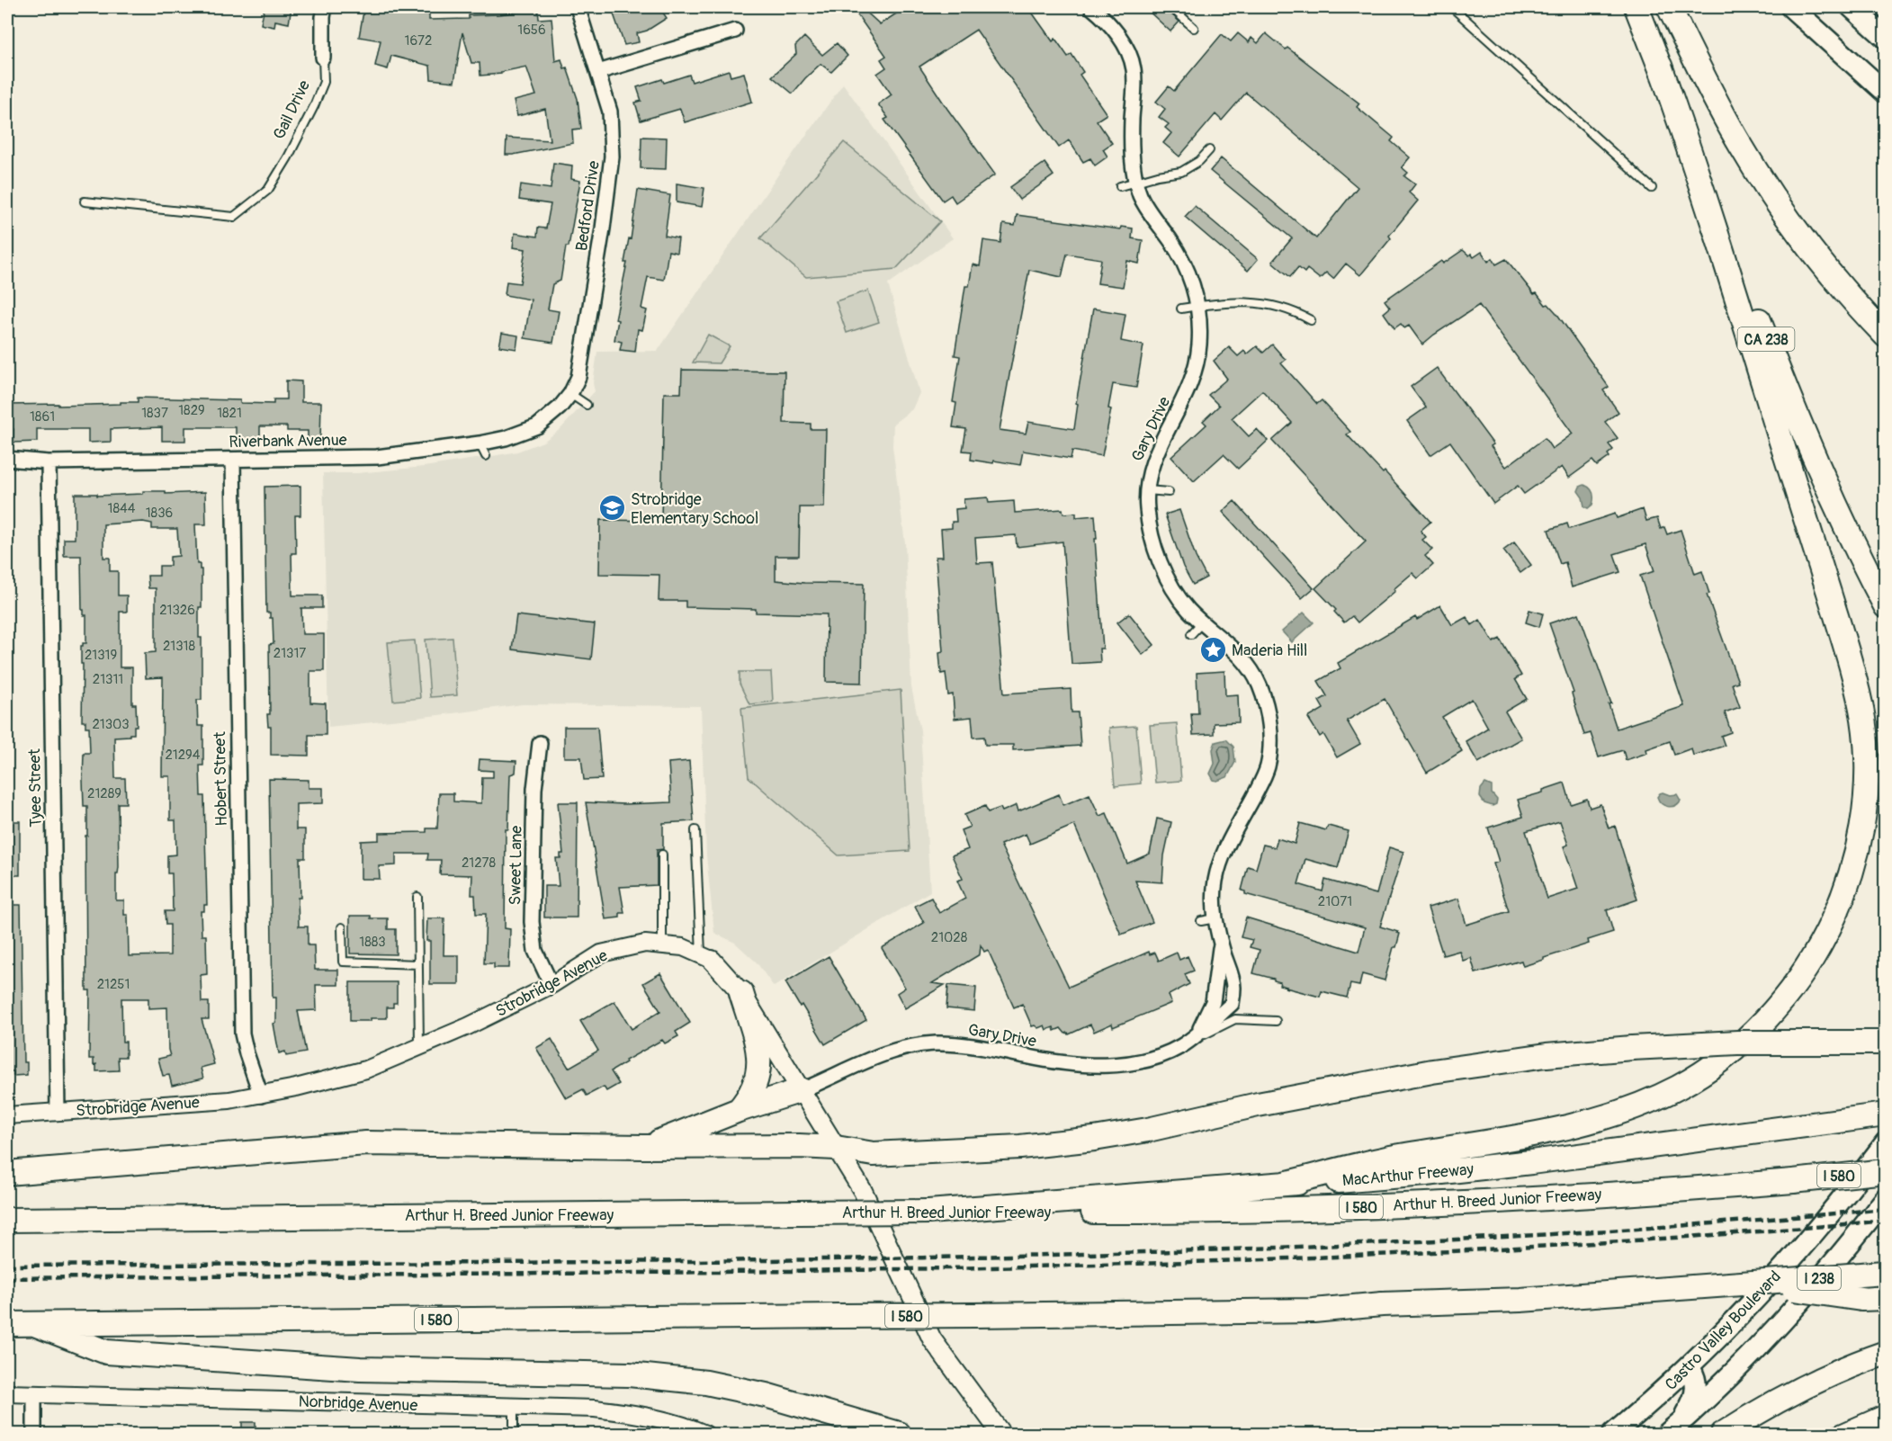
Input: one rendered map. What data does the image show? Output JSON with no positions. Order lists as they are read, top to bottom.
{
  "streets": {
    "highway": [
      "CA 238",
      "MacArthur Freeway",
      "I 580",
      "Arthur H. Breed Junior Freeway",
      "I 238"
    ],
    "main road": ["Castro Valley Boulevard"],
    "street": [
      "Gail Drive",
      "Bedford Drive",
      "Gary Drive",
      "Riverbank Avenue",
      "Hobert Street",
      "Tyee Street",
      "Sweet Lane",
      "Strobridge Avenue",
      "Norbridge Avenue"
    ]
  },
  "crossings": [
    ["Bedford Drive", "Riverbank Avenue"],
    ["Riverbank Avenue", "Hobert Street"],
    ["Riverbank Avenue", "Tyee Street"],
    ["Hobert Street", "Strobridge Avenue"],
    ["Tyee Street", "Strobridge Avenue"],
    ["Sweet Lane", "Strobridge Avenue"],
    ["MacArthur Freeway", "Arthur H. Breed Junior Freeway"],
    ["I 580", "I 238"]
  ],
  "places": {
    "school or university": ["Strobridge Elementary School"],
    "place": ["Maderia Hill"]
  },
  "house_numbers": [
    "1656",
    "1672",
    "1829",
    "1837",
    "1821",
    "1861",
    "1844",
    "1836",
    "21326",
    "21318",
    "21317",
    "21319",
    "21311",
    "21303",
    "21294",
    "21289",
    "21278",
    "21071",
    "21028",
    "1883",
    "21251"
  ]
}
